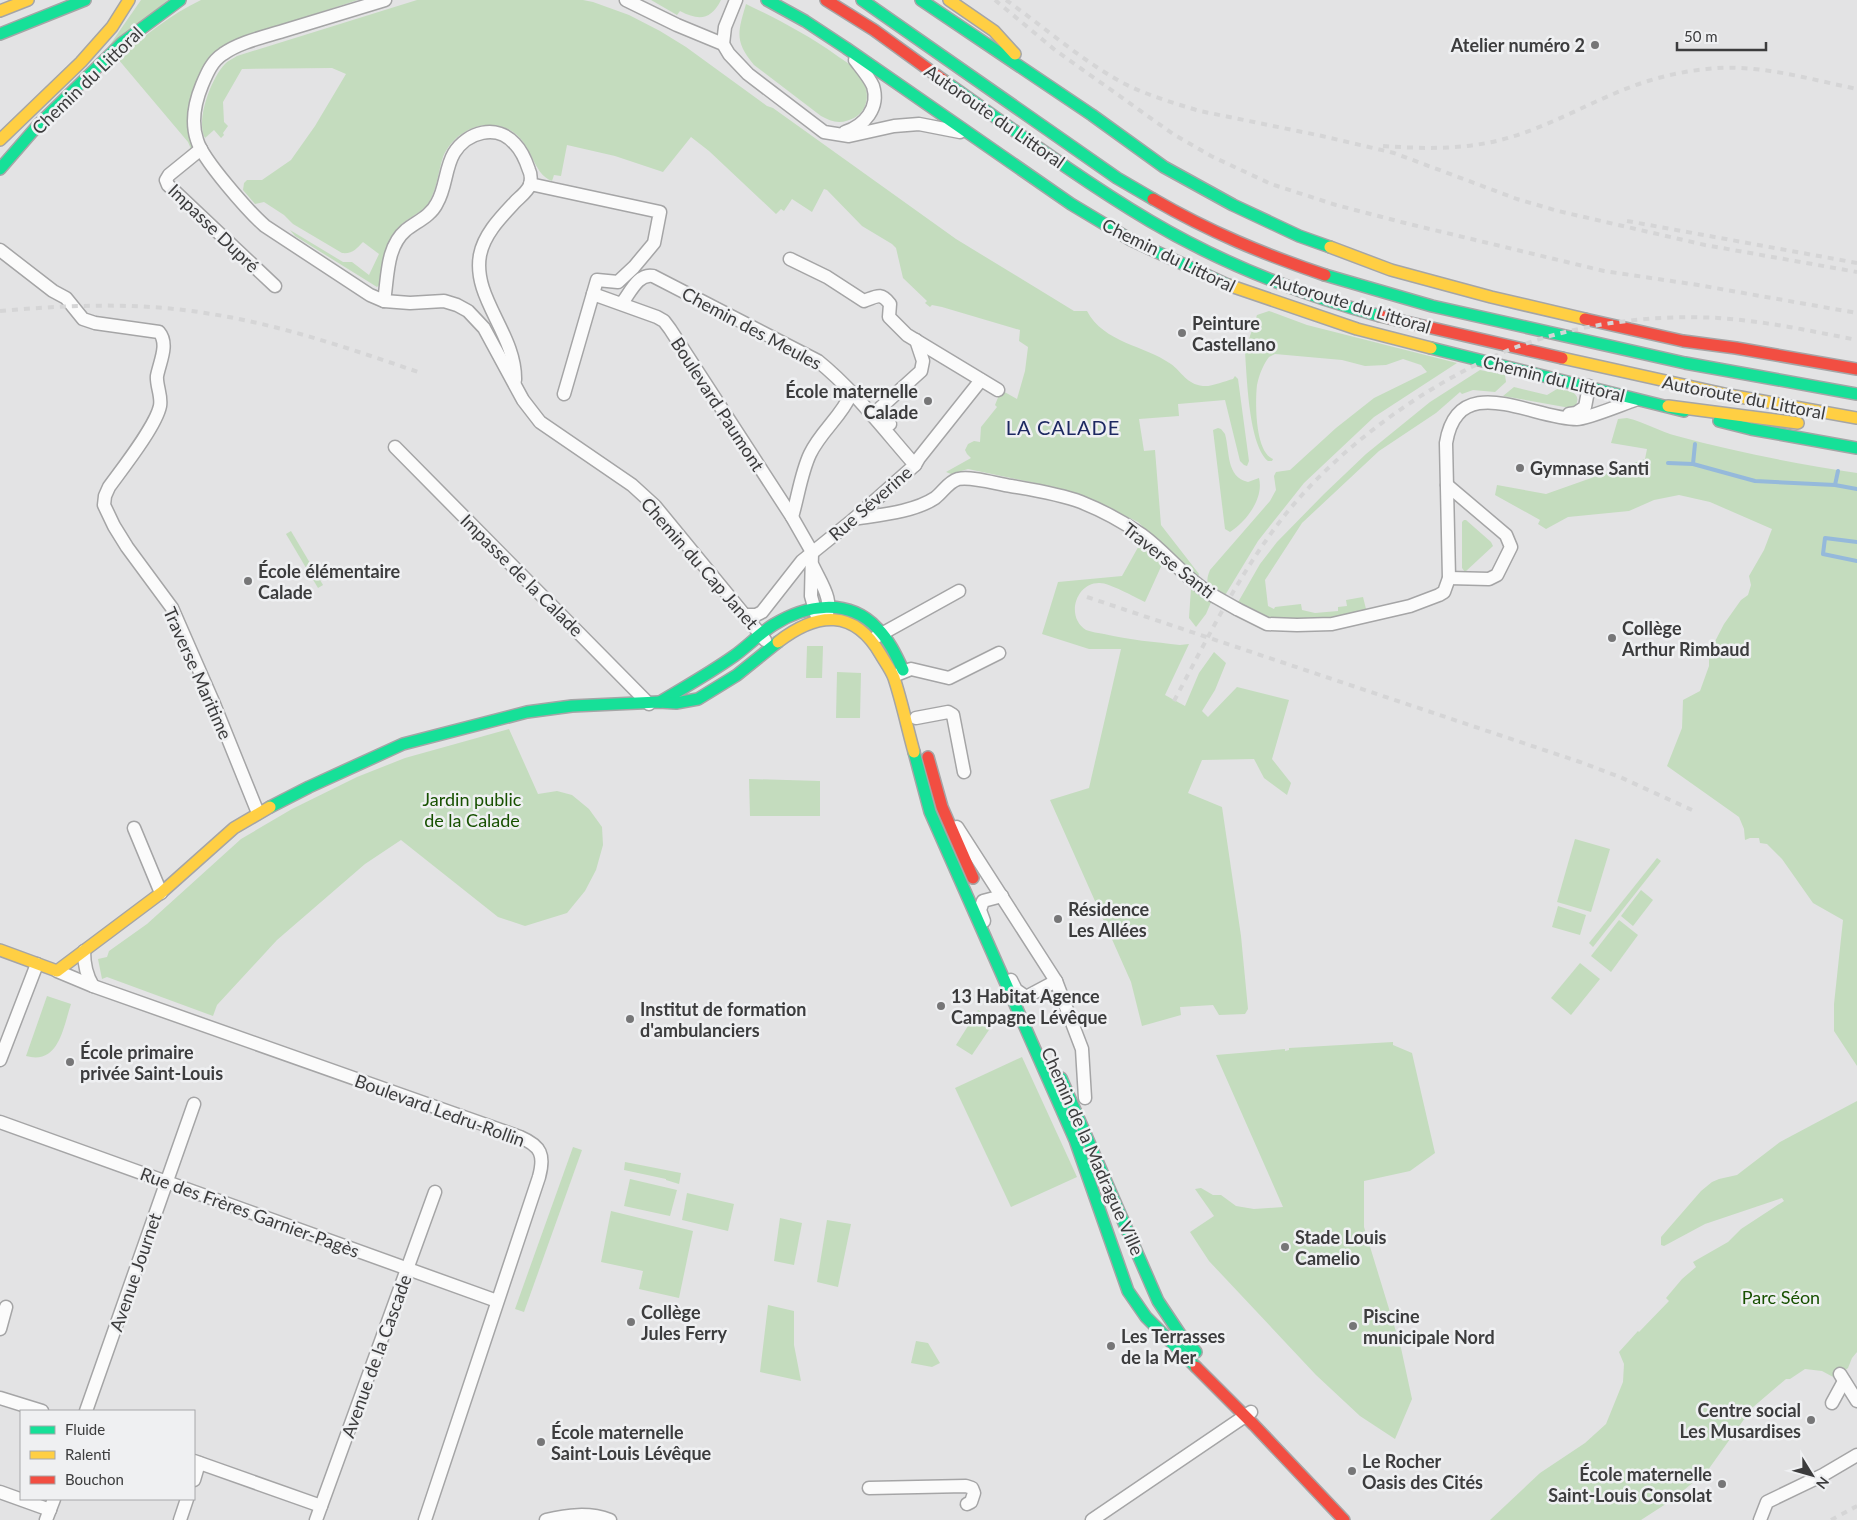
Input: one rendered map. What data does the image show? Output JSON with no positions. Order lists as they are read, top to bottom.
{
  "streets": {
    "main road": ["Chemin du Littoral", "Autoroute du Littoral", "Chemin de la Madrague Ville"],
    "street": [
      "Impasse Dupré",
      "Chemin des Meules",
      "Boulevard Paumont",
      "Rue Séverine",
      "Traverse Santi",
      "Chemin du Cap Janet",
      "Impasse de la Calade",
      "Traverse Maritime",
      "Boulevard Ledru-Rollin",
      "Rue des Frères Garnier-Pagès",
      "Avenue Journet",
      "Avenue de la Cascade"
    ]
  },
  "crossings": [
    ["Impasse Dupré", "Chemin du Cap Janet"],
    ["Chemin des Meules", "Boulevard Paumont"],
    ["Chemin des Meules", "Rue Séverine"],
    ["Boulevard Paumont", "Rue Séverine"],
    ["Boulevard Paumont", "Chemin de la Madrague Ville"],
    ["Rue Séverine", "Traverse Santi"],
    ["Chemin du Cap Janet", "Chemin de la Madrague Ville"],
    ["Impasse de la Calade", "Chemin de la Madrague Ville"],
    ["Boulevard Ledru-Rollin", "Rue des Frères Garnier-Pagès"],
    ["Rue des Frères Garnier-Pagès", "Avenue Journet"],
    ["Rue des Frères Garnier-Pagès", "Avenue de la Cascade"]
  ],
  "districts": ["LA CALADE"],
  "parks": ["Jardin public de la Calade", "Parc Séon"],
  "places": [
    "Atelier numéro 2",
    "Peinture Castellano",
    "École maternelle Calade",
    "Gymnase Santi",
    "École élémentaire Calade",
    "Collège Arthur Rimbaud",
    "Résidence Les Allées",
    "13 Habitat Agence Campagne Lévêque",
    "Institut de formation d'ambulanciers",
    "École primaire privée Saint-Louis",
    "Stade Louis Camelio",
    "Collège Jules Ferry",
    "Piscine municipale Nord",
    "Les Terrasses de la Mer",
    "Centre social Les Musardises",
    "École maternelle Saint-Louis Lévêque",
    "Le Rocher Oasis des Cités",
    "École maternelle Saint-Louis Consolat"
  ],
  "legend": ["Fluide", "Ralenti", "Bouchon"],
  "scale_bar": "50 m",
  "north": "bottom right"
}
